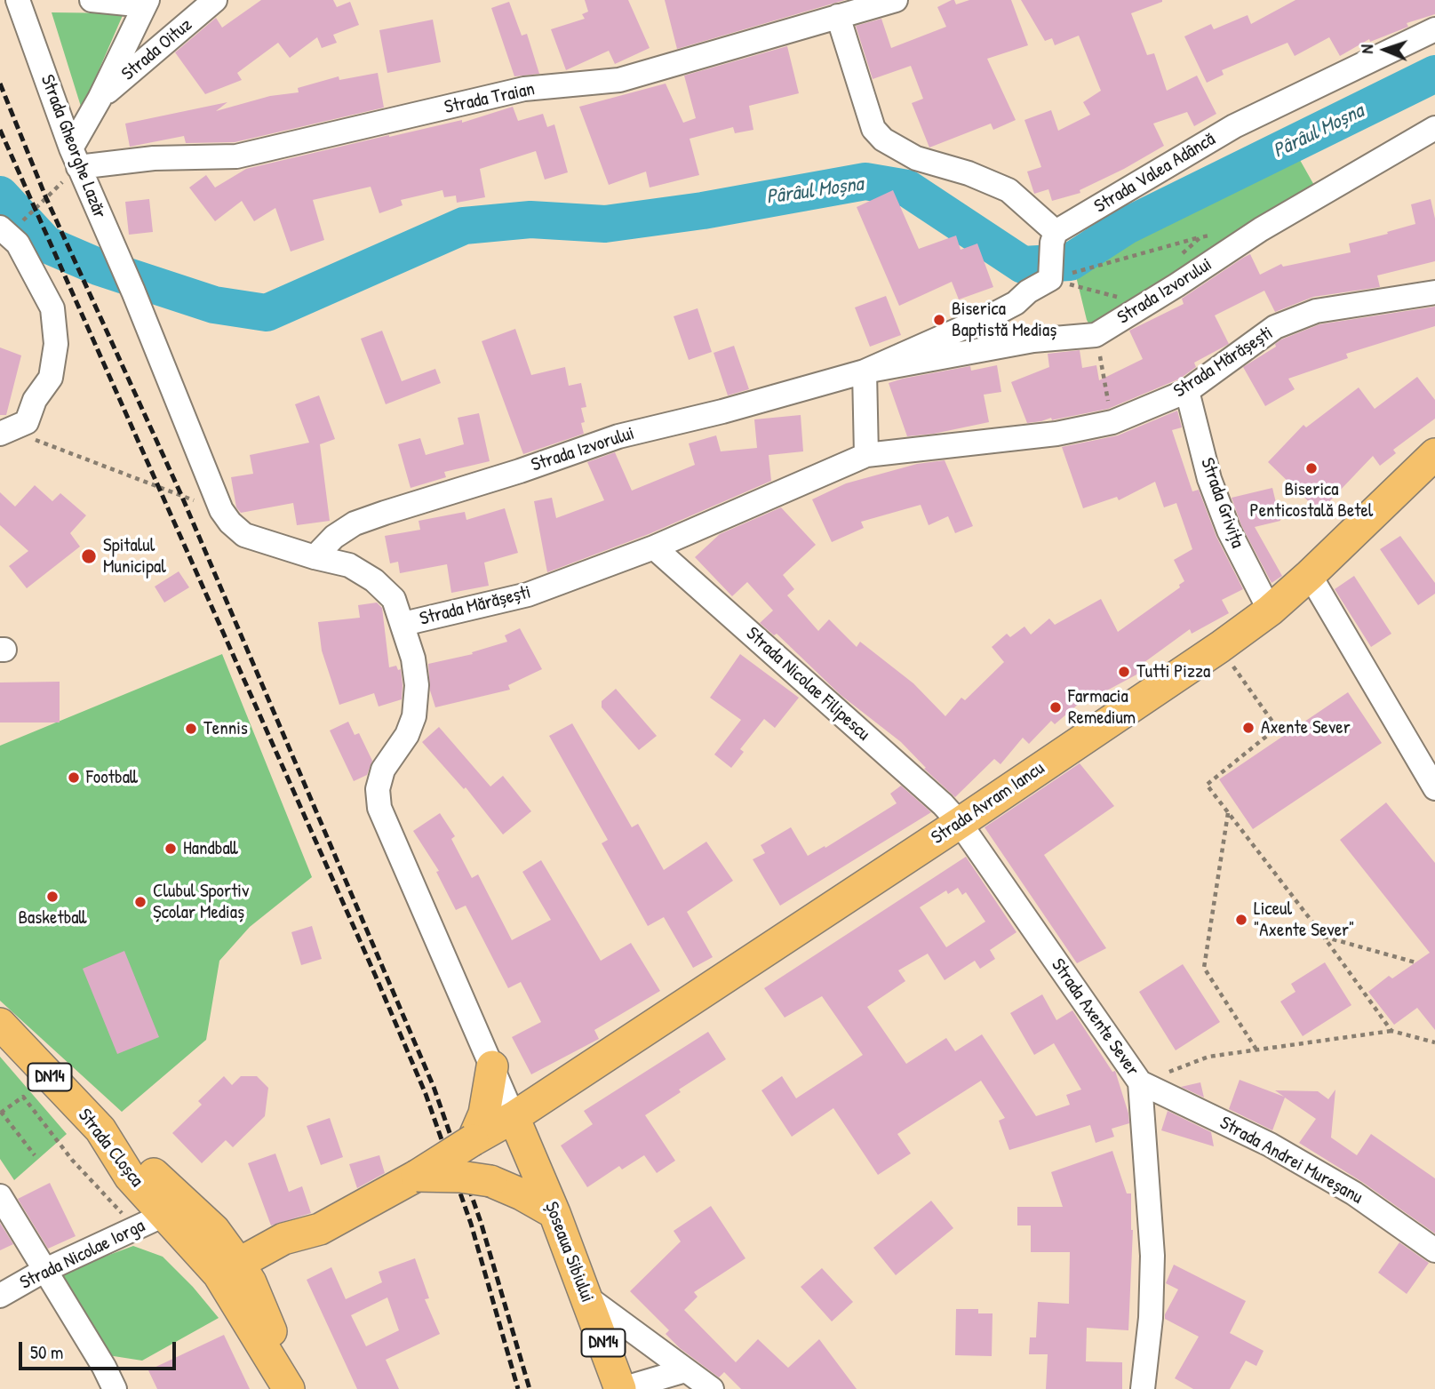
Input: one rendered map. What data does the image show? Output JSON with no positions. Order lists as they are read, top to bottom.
{
  "streets": {
    "main road": [
      "Strada Avram Iancu",
      "DN14",
      "Strada Cloșca",
      "Șoseaua Sibiului"
    ],
    "street": [
      "Strada Oituz",
      "Strada Traian",
      "Strada Gheorghe Lazăr",
      "Strada Valea Adâncă",
      "Strada Izvorului",
      "Strada Mărășești",
      "Strada Grivița",
      "Strada Nicolae Filipescu",
      "Strada Axente Sever",
      "Strada Andrei Mureșanu",
      "Strada Nicolae Iorga"
    ]
  },
  "crossings": [
    ["Strada Traian", "Strada Gheorghe Lazăr"],
    ["Strada Mărășești", "Strada Grivița"],
    ["Strada Mărășești", "Strada Nicolae Filipescu"],
    ["Strada Mărășești", "Strada Avram Iancu"],
    ["Strada Mărășești", "Șoseaua Sibiului"],
    ["Strada Grivița", "Strada Avram Iancu"],
    ["Strada Nicolae Filipescu", "Strada Avram Iancu"],
    ["Strada Nicolae Filipescu", "Strada Axente Sever"],
    ["Strada Avram Iancu", "Strada Axente Sever"],
    ["Strada Avram Iancu", "Șoseaua Sibiului"],
    ["Strada Axente Sever", "Strada Andrei Mureșanu"],
    ["Strada Cloșca", "Strada Nicolae Iorga"]
  ],
  "water": ["Pârâul Moșna"],
  "places": [
    "Biserica Baptistă Mediaș",
    "Biserica Penticostală Betel",
    "Spitalul Municipal",
    "Tutti Pizza",
    "Farmacia Remedium",
    "Axente Sever",
    "Tennis",
    "Football",
    "Handball",
    "Basketball",
    "Clubul Sportiv Școlar Mediaș",
    "Liceul \"Axente Sever\""
  ],
  "scale_bar": "50 m",
  "north": "left"
}
